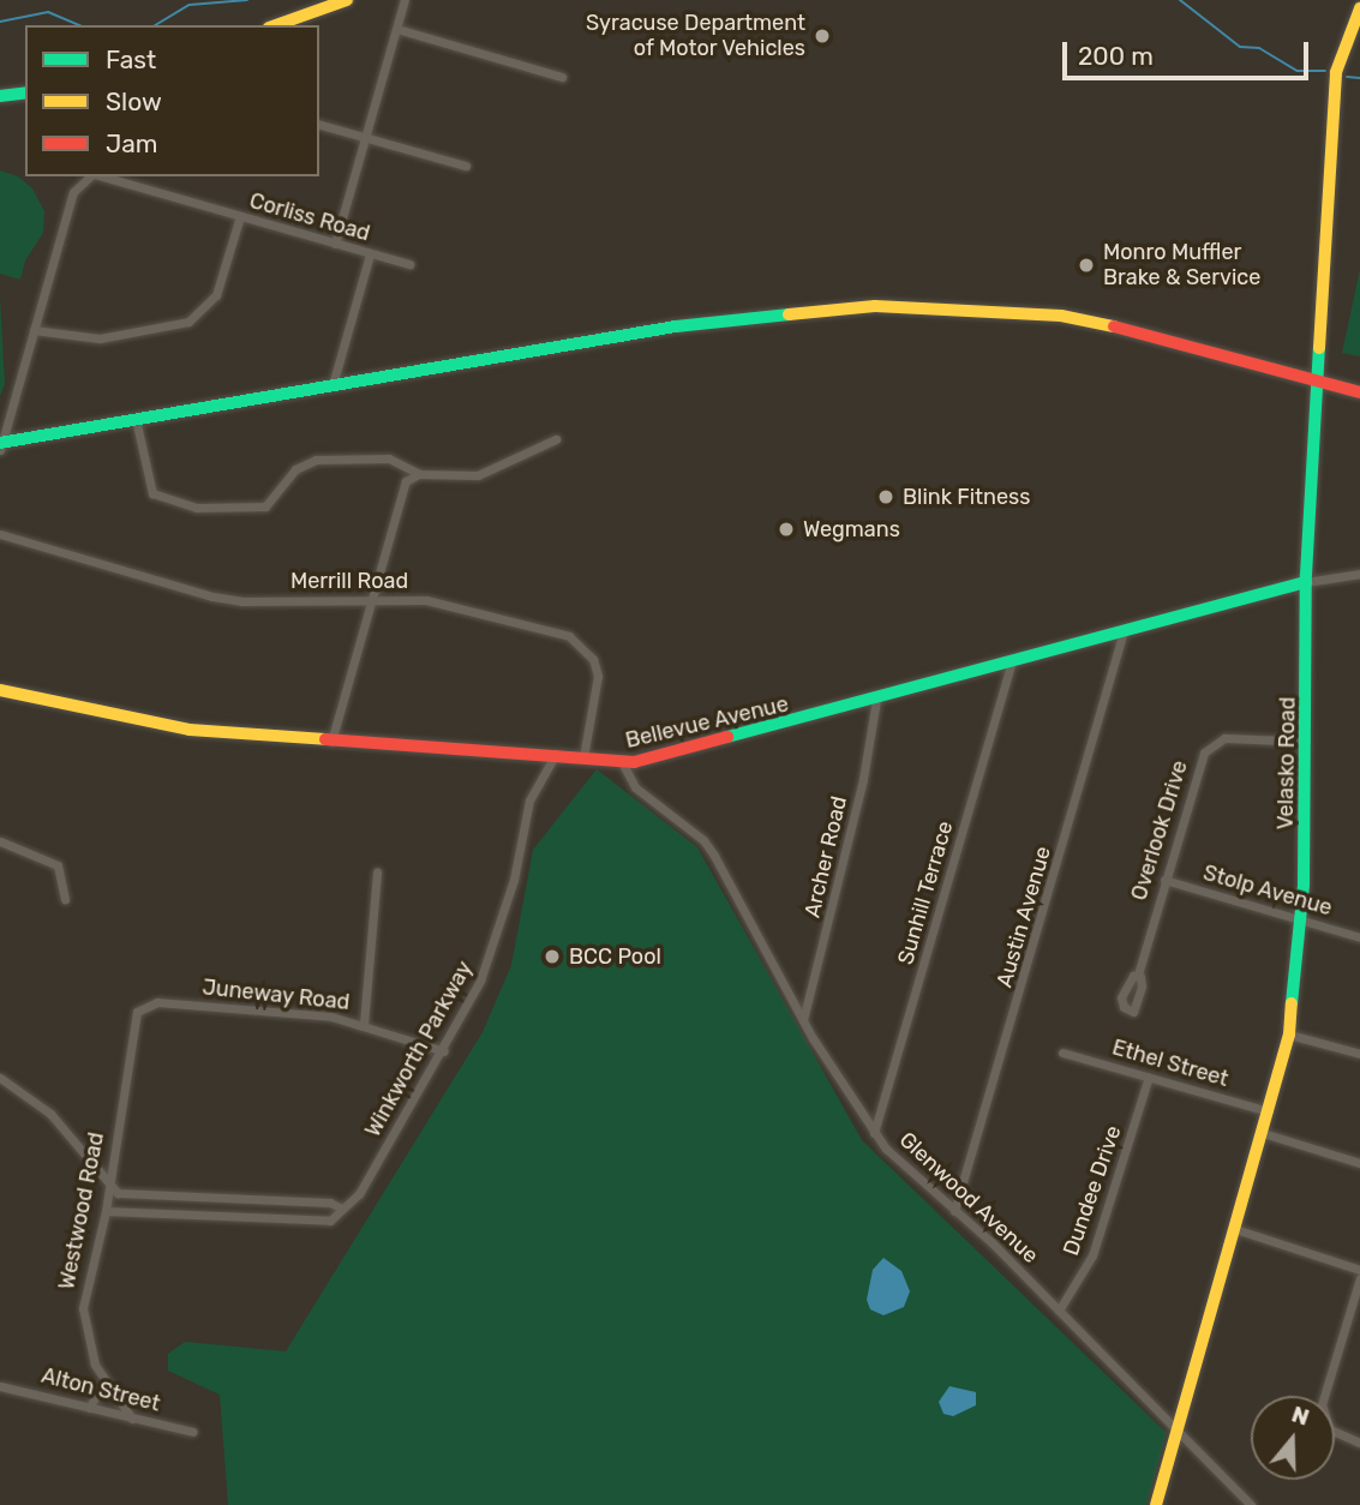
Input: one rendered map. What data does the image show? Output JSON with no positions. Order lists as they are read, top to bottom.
{
  "streets": {
    "street": [
      "Corliss Road",
      "Merrill Road",
      "Bellevue Avenue",
      "Velasko Road",
      "Overlook Drive",
      "Archer Road",
      "Stolp Avenue",
      "Sunhill Terrace",
      "Austin Avenue",
      "Juneway Road",
      "Winkworth Parkway",
      "Ethel Street",
      "Dundee Drive",
      "Glenwood Avenue",
      "Westwood Road",
      "Alton Street"
    ]
  },
  "crossings": [
    ["Merrill Road", "Bellevue Avenue"],
    ["Bellevue Avenue", "Velasko Road"],
    ["Bellevue Avenue", "Archer Road"],
    ["Bellevue Avenue", "Sunhill Terrace"],
    ["Bellevue Avenue", "Austin Avenue"],
    ["Bellevue Avenue", "Winkworth Parkway"],
    ["Bellevue Avenue", "Glenwood Avenue"],
    ["Velasko Road", "Overlook Drive"],
    ["Velasko Road", "Stolp Avenue"],
    ["Velasko Road", "Ethel Street"],
    ["Velasko Road", "Glenwood Avenue"],
    ["Overlook Drive", "Stolp Avenue"],
    ["Archer Road", "Glenwood Avenue"],
    ["Sunhill Terrace", "Glenwood Avenue"],
    ["Austin Avenue", "Glenwood Avenue"],
    ["Juneway Road", "Winkworth Parkway"],
    ["Juneway Road", "Westwood Road"],
    ["Ethel Street", "Dundee Drive"],
    ["Dundee Drive", "Glenwood Avenue"],
    ["Westwood Road", "Alton Street"]
  ],
  "places": [
    "Syracuse Department of Motor Vehicles",
    "Monro Muffler Brake & Service",
    "Blink Fitness",
    "Wegmans",
    "BCC Pool"
  ],
  "legend": ["Fast", "Slow", "Jam"],
  "scale_bar": "200 m",
  "north": "top"
}
